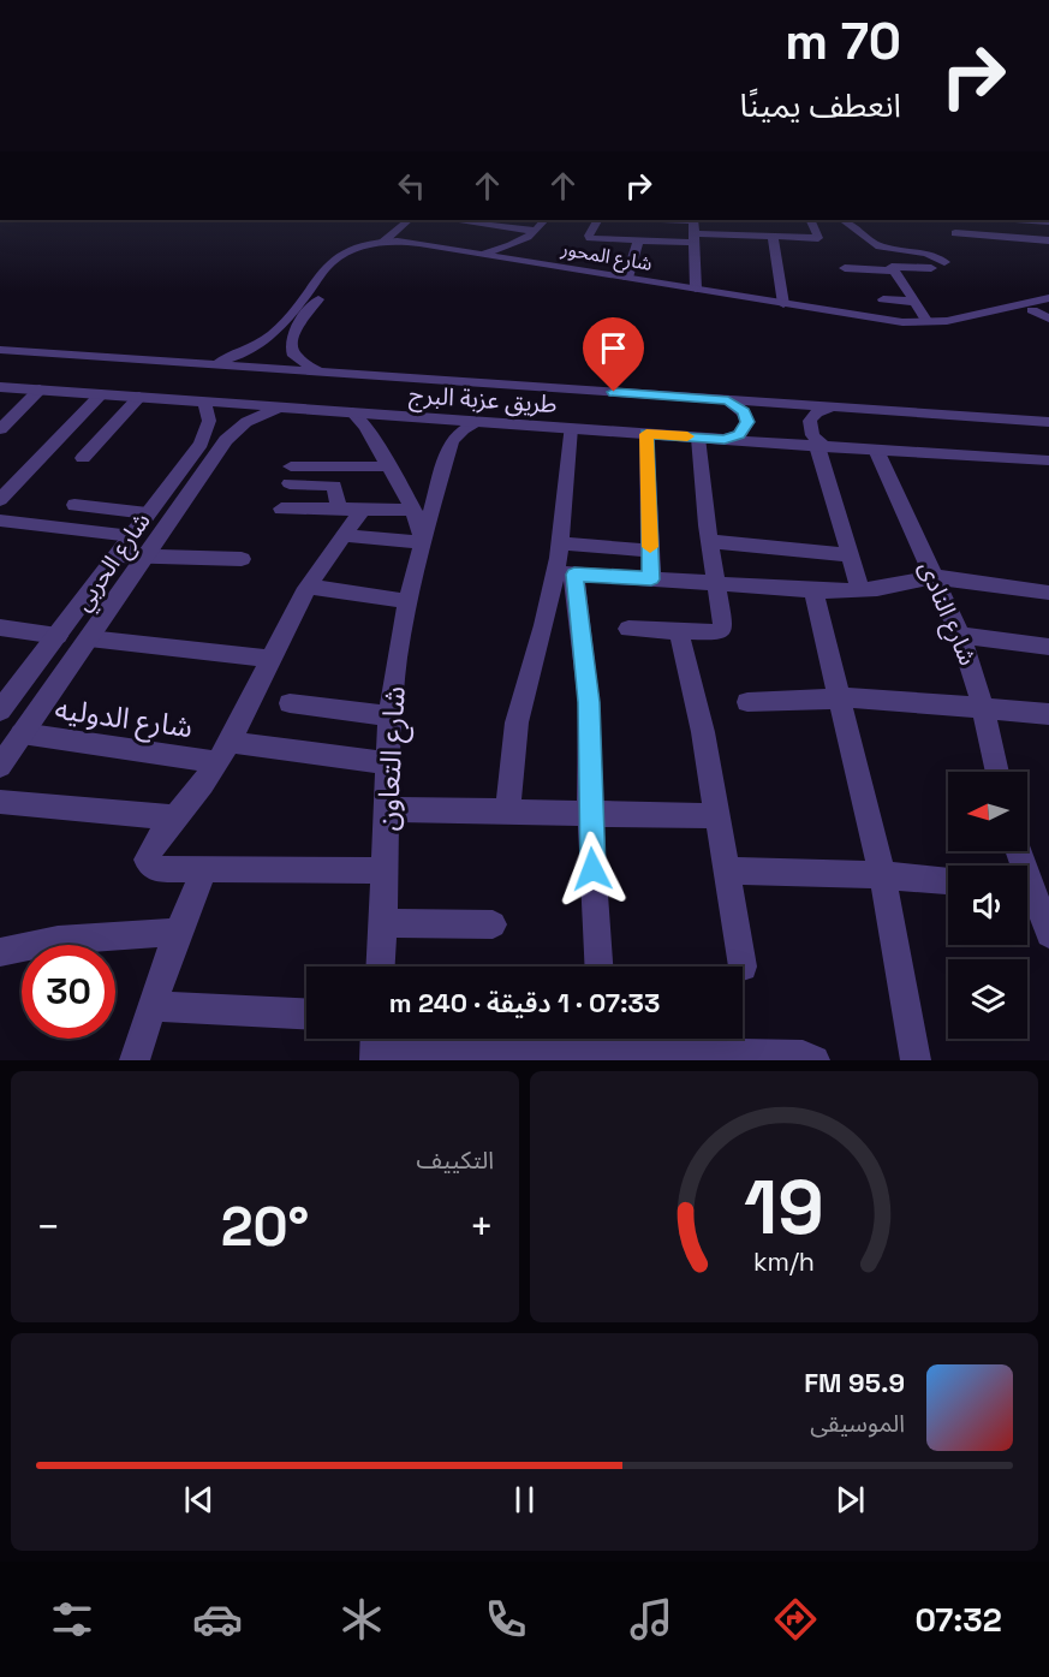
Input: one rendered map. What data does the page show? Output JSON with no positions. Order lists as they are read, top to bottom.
{
  "streets": {
    "street": [
      "شارع المحور",
      "طريق عزبة البرج",
      "شارع الحربي",
      "شارع النادى",
      "شارع الدوليه",
      "شارع التعاون"
    ]
  },
  "crossings": [
    ["شارع المحور", "طريق عزبة البرج"],
    ["طريق عزبة البرج", "شارع الحربي"],
    ["طريق عزبة البرج", "شارع النادى"],
    ["طريق عزبة البرج", "شارع التعاون"],
    ["شارع الحربي", "شارع الدوليه"]
  ],
  "north": "left",
  "page": {
    "turn": ["70 m", "انعطف يمينًا"],
    "limit": "30",
    "trip": "07:33 · 1 دقيقة · 240 m",
    "tile": "التكييف",
    "heat": ["−", "20°", "+"],
    "song": ["95.9 FM", "الموسيقى"],
    "tabs": "07:32",
    "gauge": ["19", "km/h"]
  }
}
